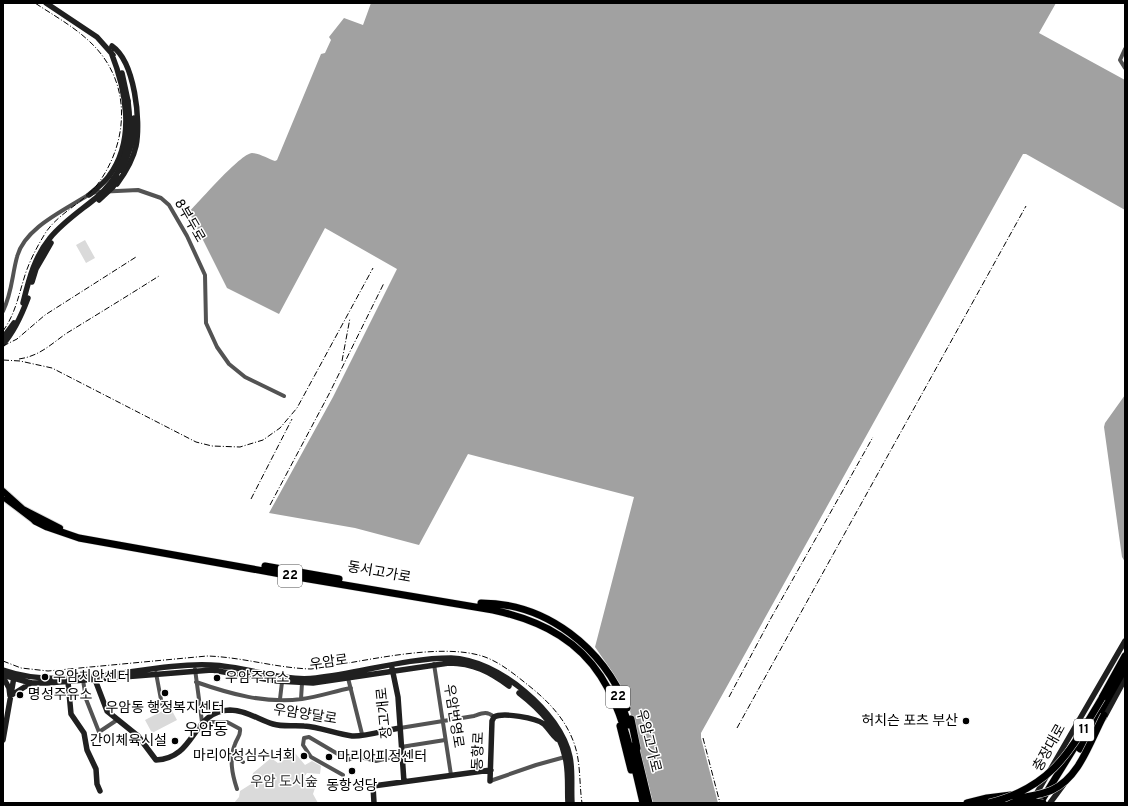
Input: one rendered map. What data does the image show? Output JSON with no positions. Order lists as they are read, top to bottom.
{
  "streets": {
    "highway": [
      "동서고가로",
      "22",
      "11",
      "우암고가로"
    ],
    "main road": [
      "우암로",
      "장고개로",
      "우암양달로",
      "충장대로",
      "동항로"
    ],
    "street": ["8부두로", "우암번영로"]
  },
  "crossings": [
    ["동서고가로", "우암고가로"],
    ["우암로", "장고개로"],
    ["우암로", "우암번영로"],
    ["우암로", "동항로"],
    ["장고개로", "우암양달로"]
  ],
  "districts": ["우암동"],
  "parks": ["우암 도시숲"],
  "places": [
    "우암치안센터",
    "우암주유소",
    "우암동 행정복지센터",
    "명성주유소",
    "허치슨 포츠 부산",
    "간이체육시설",
    "마리아성심수녀회",
    "마리아피정센터",
    "동항성당"
  ]
}
